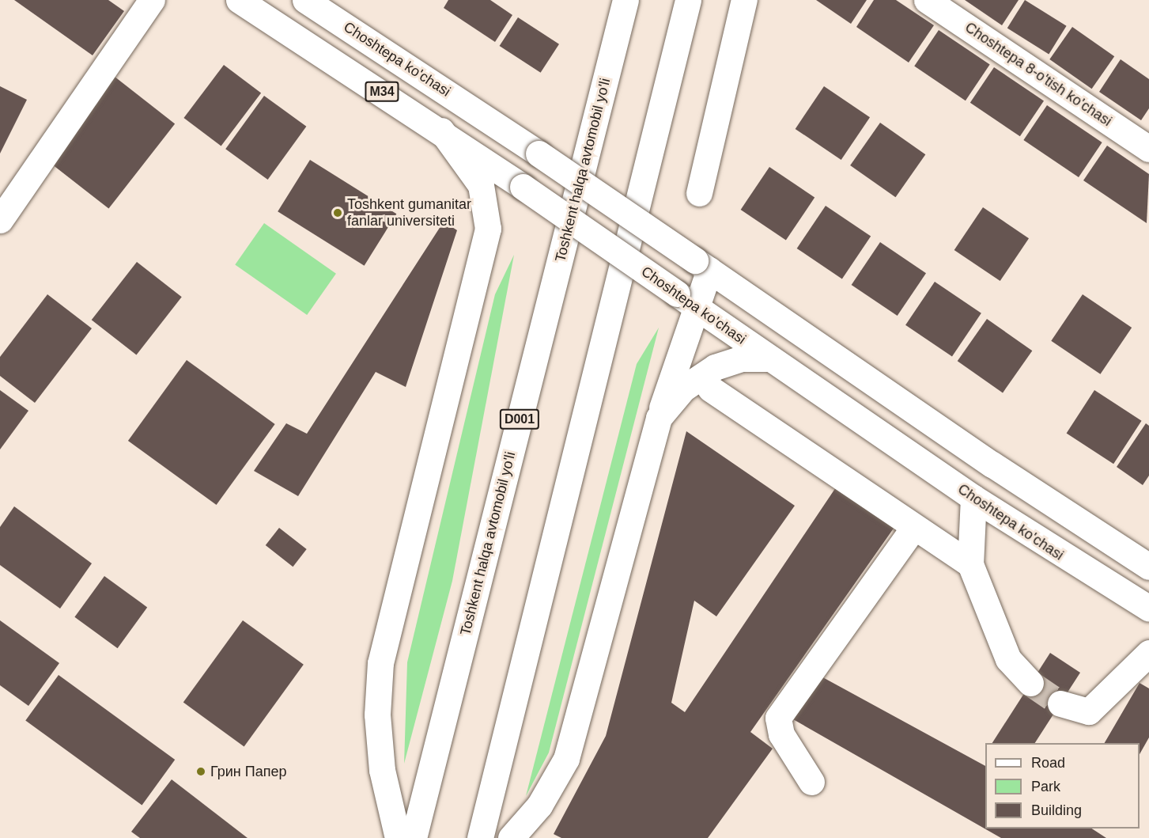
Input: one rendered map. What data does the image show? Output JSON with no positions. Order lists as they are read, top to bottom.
{
  "streets": {
    "main road": [
      "Choshtepa ko'chasi",
      "Choshtepa 8-o'tish ko'chasi",
      "M34",
      "Toshkent halqa avtomobil yo'li",
      "D001"
    ]
  },
  "places": ["Toshkent gumanitar fanlar universiteti", "Грин Папер"],
  "legend": ["Road", "Park", "Building"]
}
